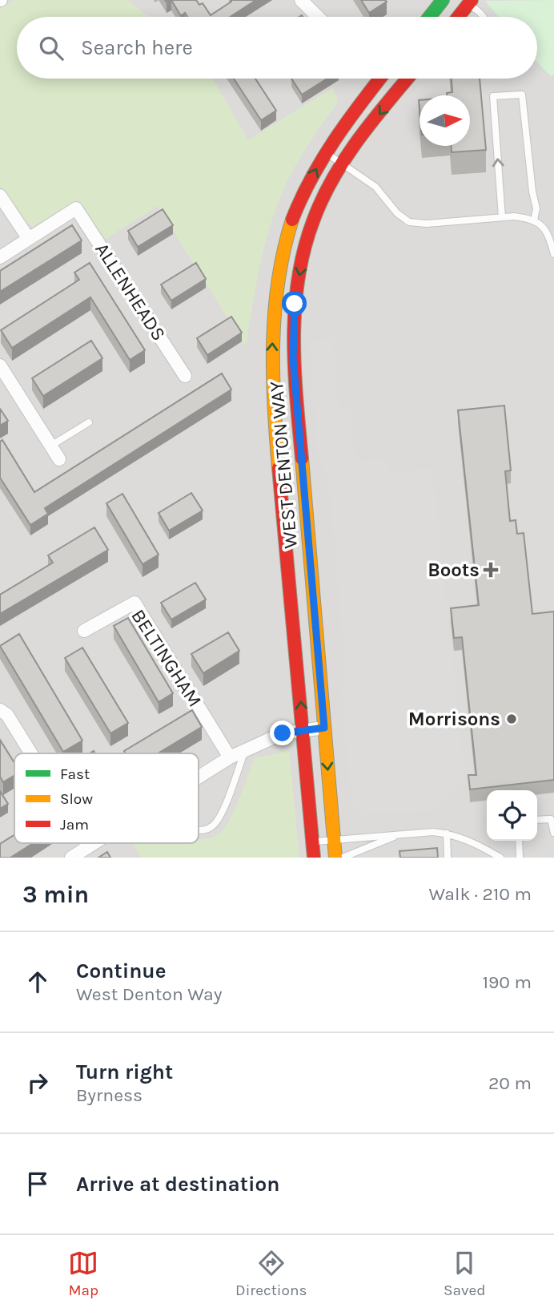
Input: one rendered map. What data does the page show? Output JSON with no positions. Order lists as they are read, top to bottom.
{
  "streets": {
    "street": ["ALLENHEADS", "WEST DENTON WAY", "BELTINGHAM"]
  },
  "places": {
    "health": ["Boots"],
    "other": ["Morrisons"]
  },
  "legend": ["Fast", "Slow", "Jam"],
  "north": "right",
  "page": {
    "search": "Search here",
    "heading": ["3 min", "Walk · 210 m"],
    "list": [
      ["Continue", "West Denton Way", "190 m"],
      ["Turn right", "Byrness", "20 m"],
      "Arrive at destination"
    ],
    "nav": ["Map", "Directions", "Saved"]
  }
}
